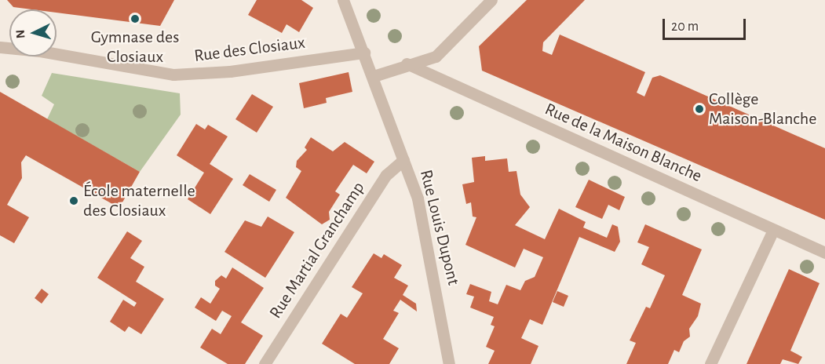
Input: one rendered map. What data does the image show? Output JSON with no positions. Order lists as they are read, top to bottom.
{
  "streets": {
    "street": [
      "Rue des Closiaux",
      "Rue de la Maison Blanche",
      "Rue Louis Dupont",
      "Rue Martial Granchamp"
    ]
  },
  "crossings": [
    ["Rue des Closiaux", "Rue Louis Dupont"],
    ["Rue Louis Dupont", "Rue Martial Granchamp"]
  ],
  "places": ["Gymnase des Closiaux", "Collège Maison-Blanche", "École maternelle des Closiaux"],
  "scale_bar": "20 m",
  "north": "left"
}
